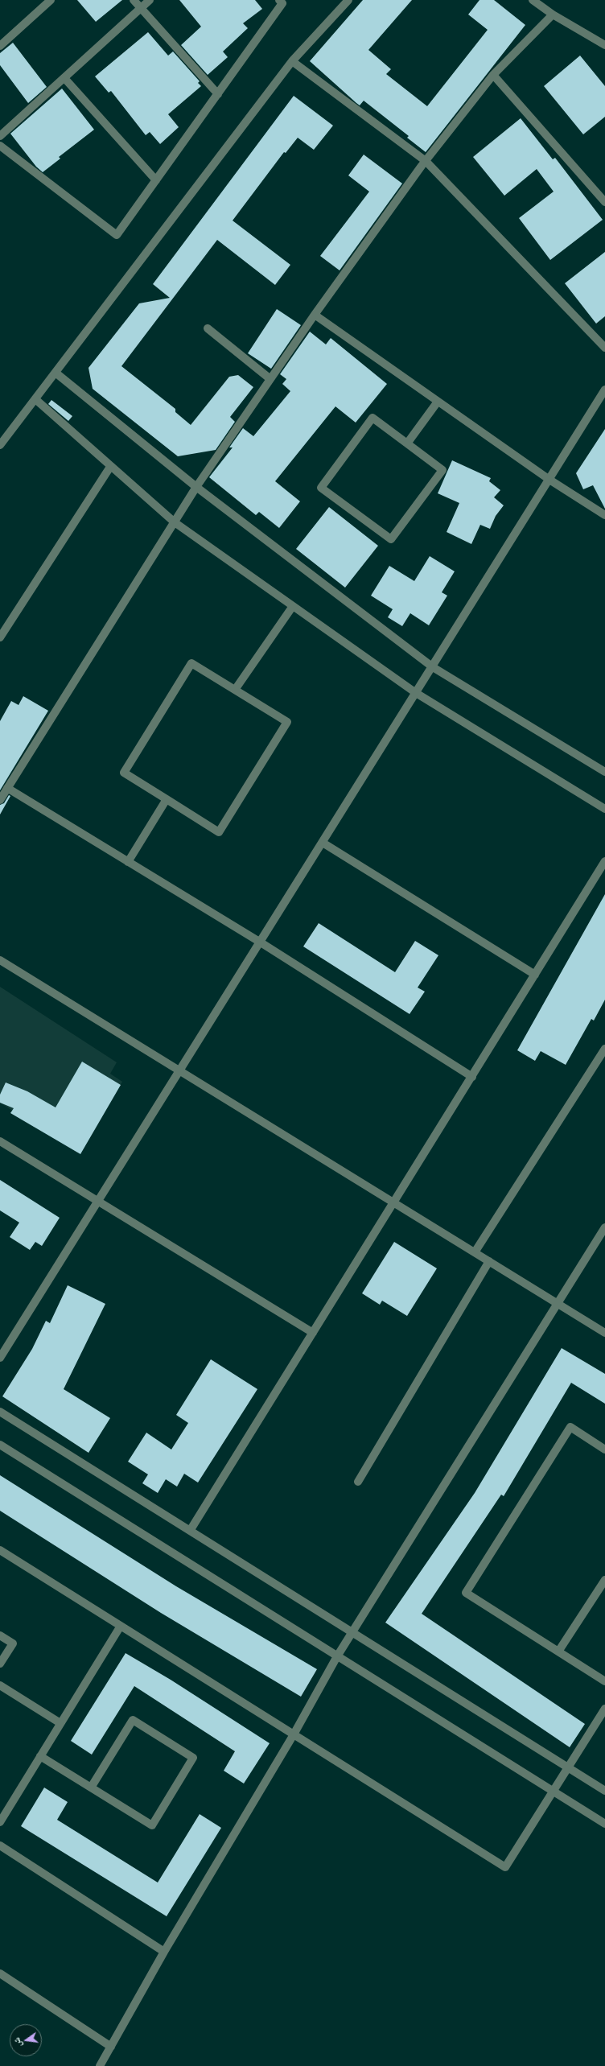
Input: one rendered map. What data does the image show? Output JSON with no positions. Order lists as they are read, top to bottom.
{
  "north": "left"
}
